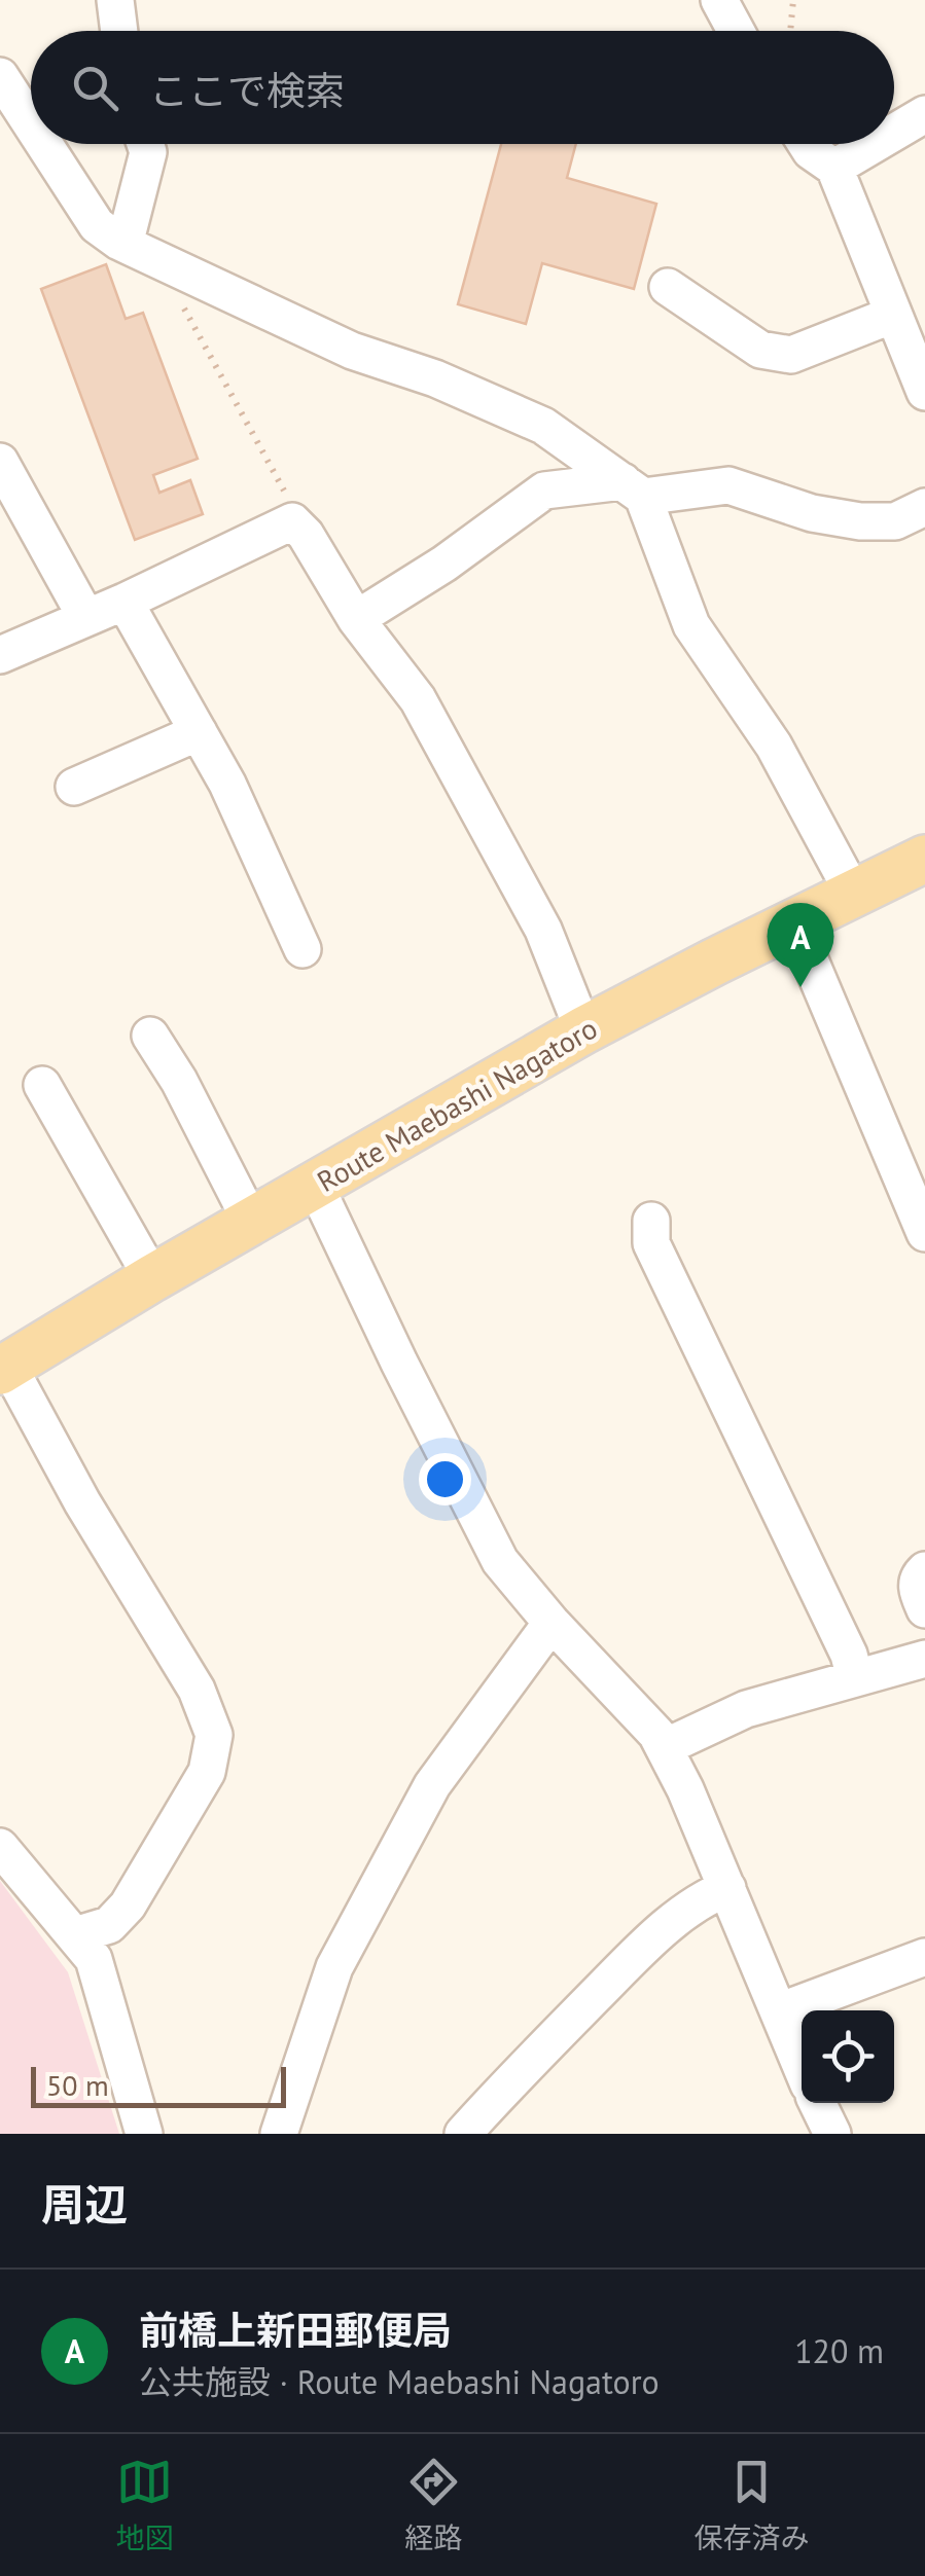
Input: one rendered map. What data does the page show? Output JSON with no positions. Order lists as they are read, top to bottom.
{
  "streets": {
    "main road": ["Route Maebashi Nagatoro"]
  },
  "scale_bar": "50 m",
  "page": {
    "search": "ここで検索",
    "pins": "A",
    "scale": "50 m",
    "heading": "周辺",
    "list": [
      {
        "mark": "A",
        "name": "前橋上新田郵便局",
        "note": "公共施設 · Route Maebashi Nagatoro",
        "value": "120 m"
      }
    ],
    "nav": ["地図", "経路", "保存済み"]
  }
}
